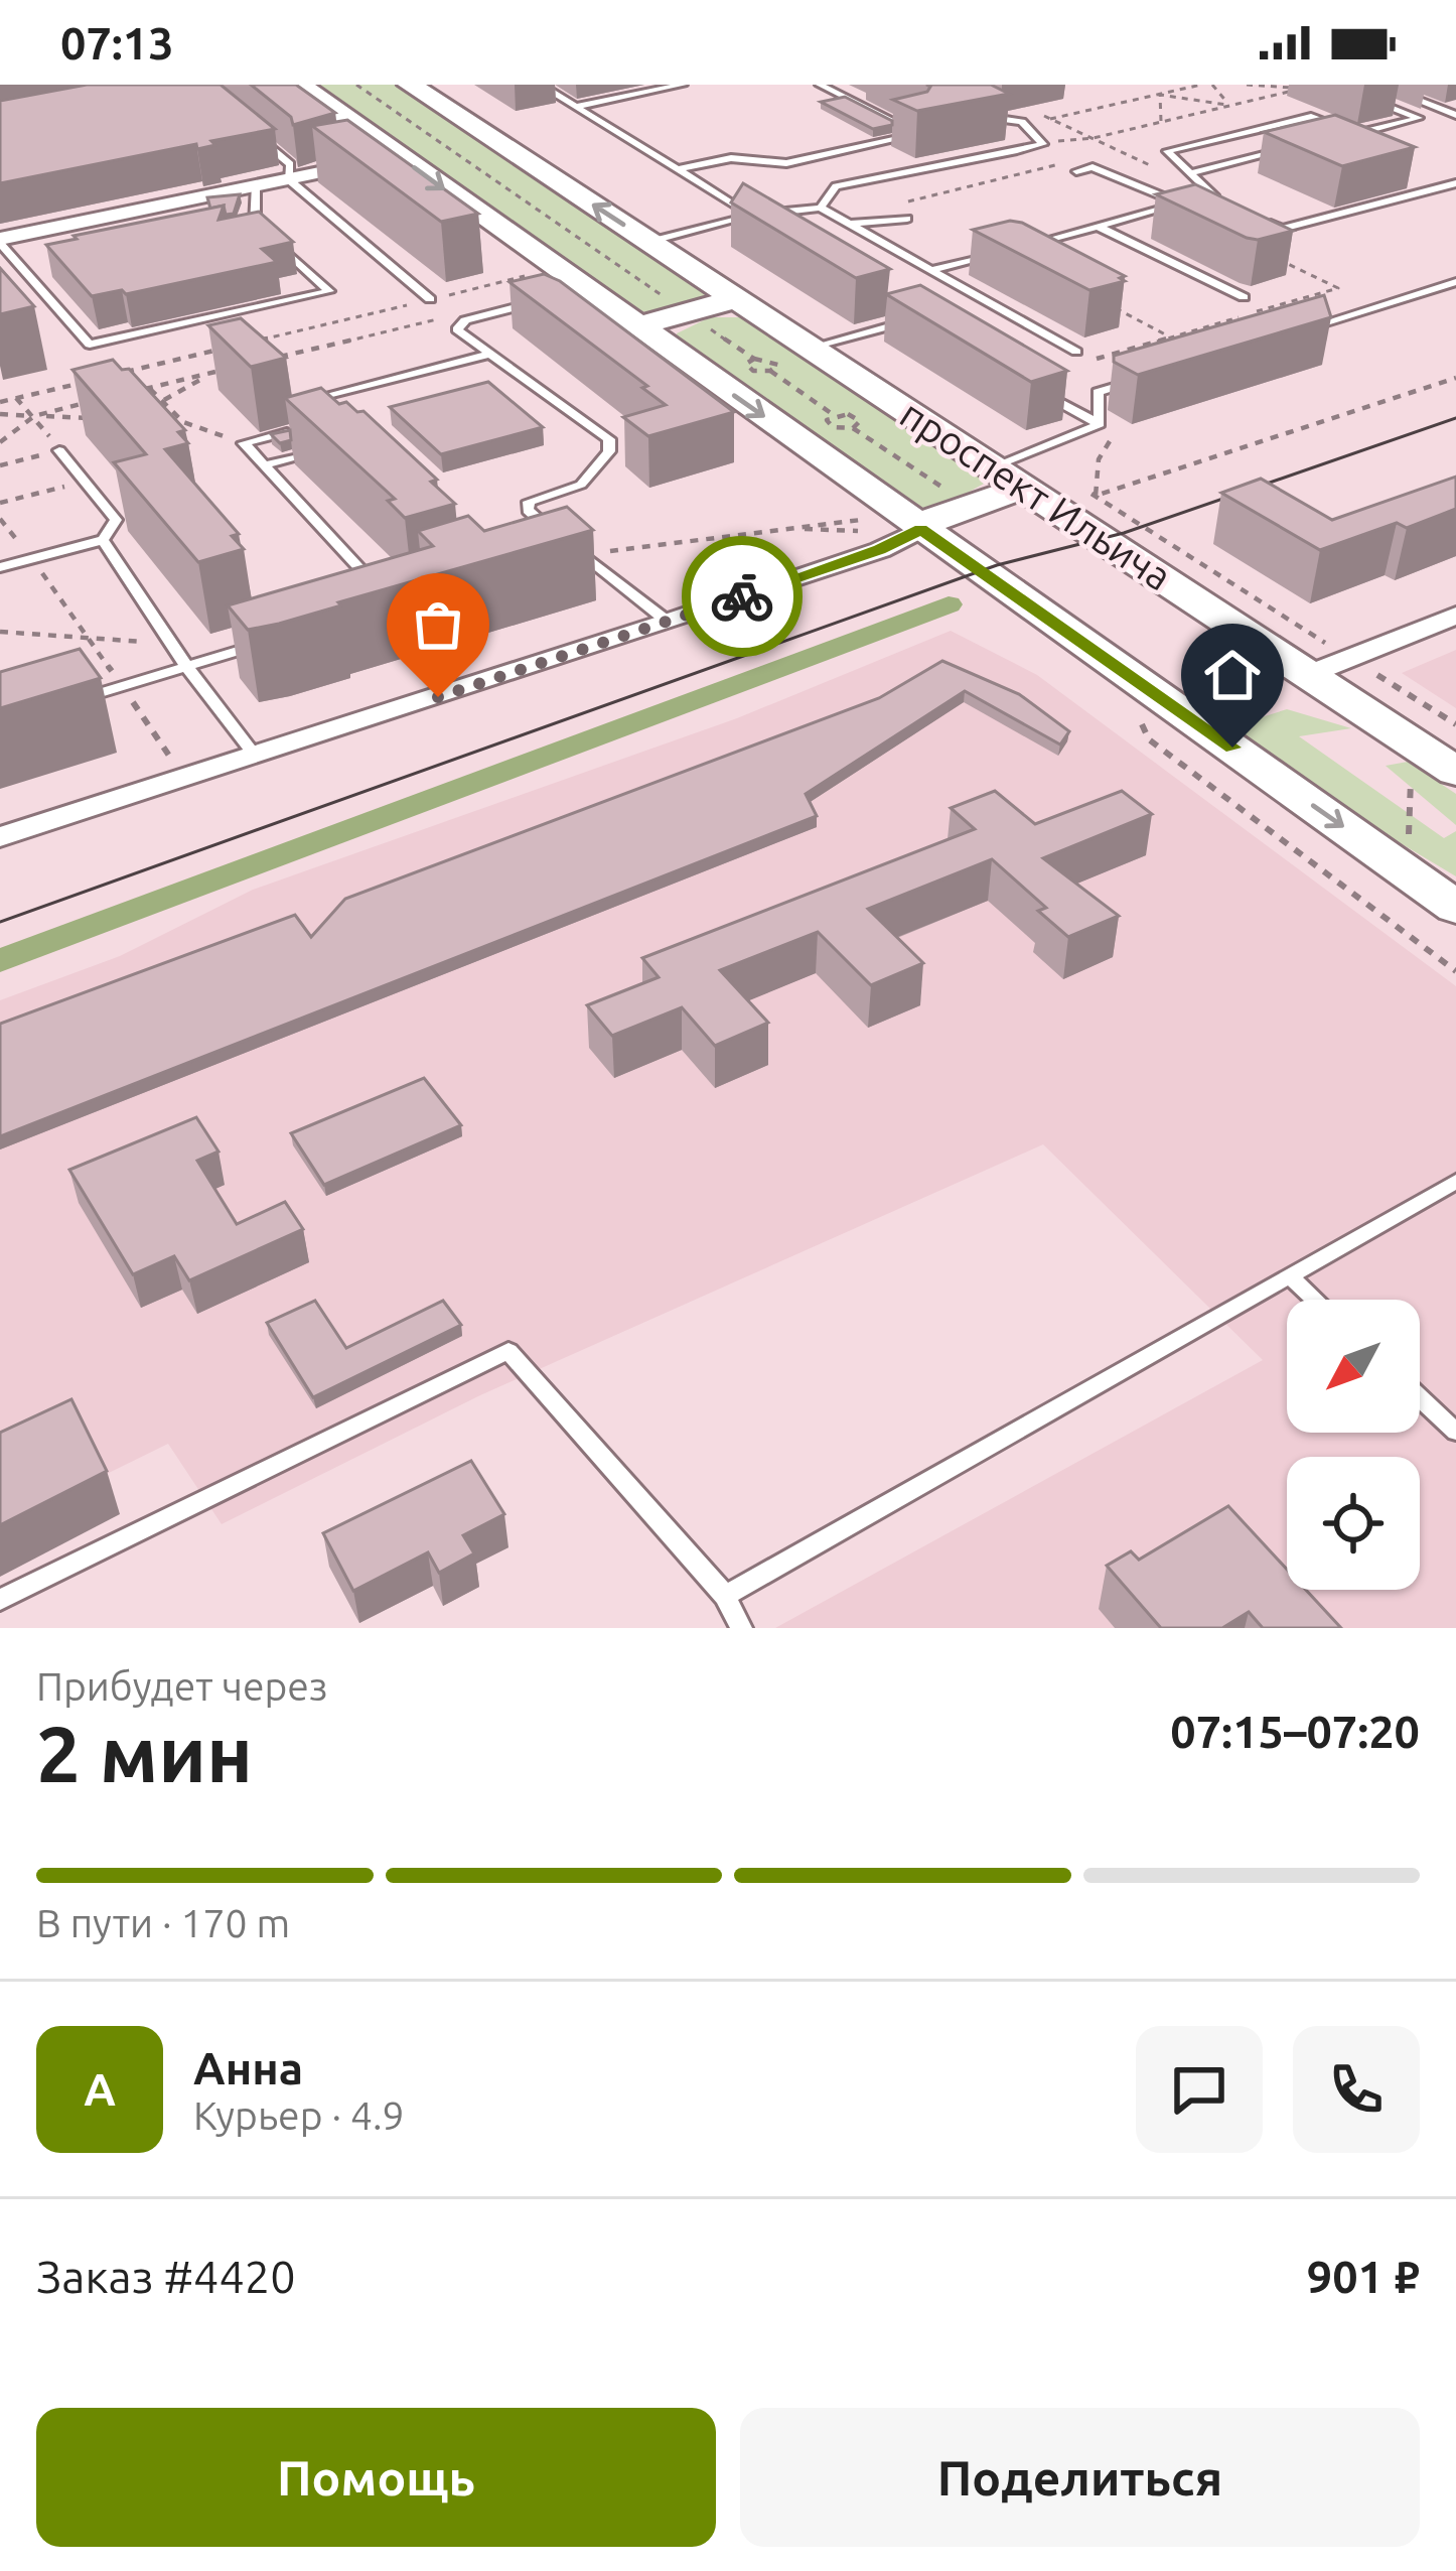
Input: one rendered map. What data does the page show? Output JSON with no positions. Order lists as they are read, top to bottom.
{
  "streets": {
    "street": ["проспект Ильича"]
  },
  "north": "bottom left",
  "page": {
    "status": "07:13",
    "heading": ["2 мин", "Прибудет через", "07:15–07:20"],
    "panel": [
      "Анна",
      "Курьер · 4.9",
      "Заказ #4420",
      "901 ₽"
    ],
    "bar": "В пути · 170 m",
    "round": "А",
    "buttons": ["Помощь", "Поделиться"]
  }
}
